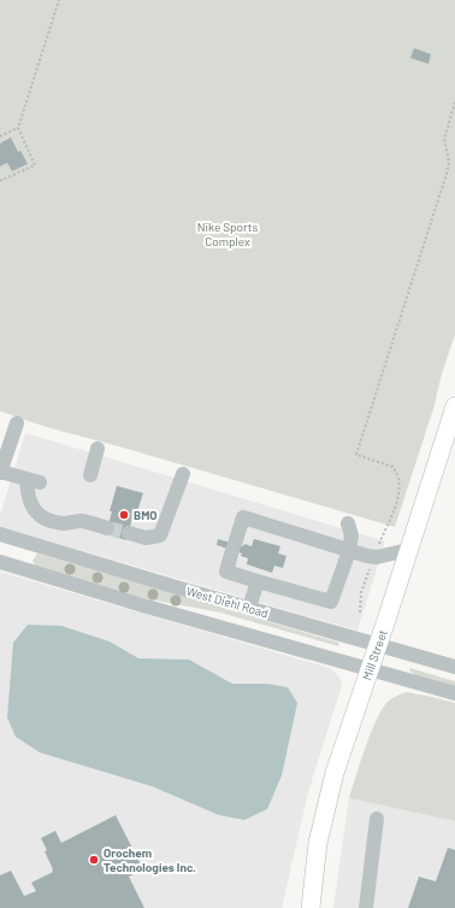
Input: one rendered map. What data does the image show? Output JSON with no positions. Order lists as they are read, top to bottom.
{
  "streets": {
    "main road": ["Mill Street"],
    "street": ["West Diehl Road"]
  },
  "crossings": [
    ["West Diehl Road", "Mill Street"]
  ],
  "parks": ["Nike Sports Complex"],
  "places": ["BMO", "Orochem Technologies Inc."]
}
